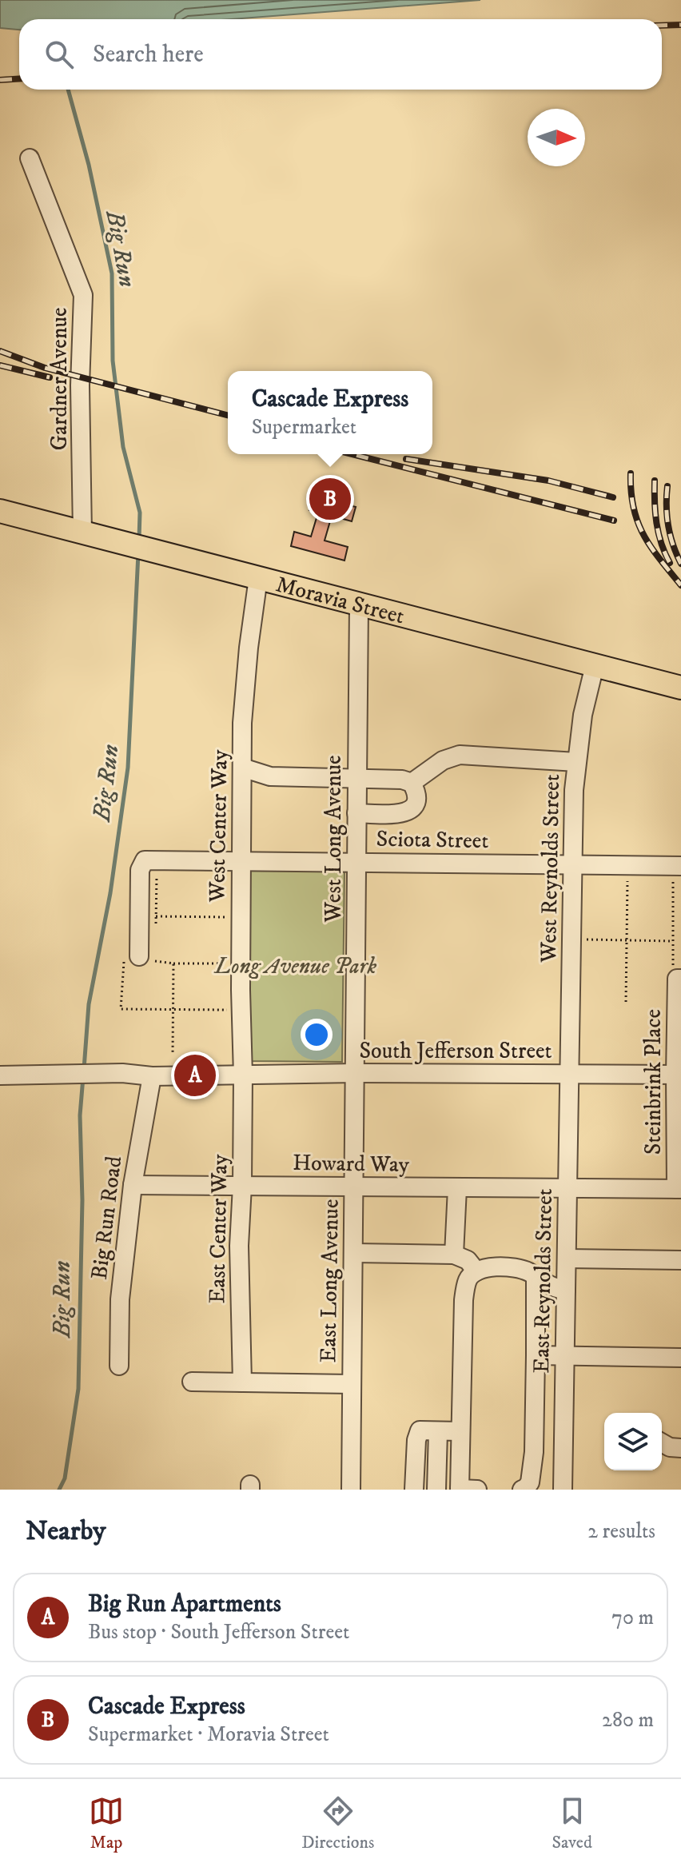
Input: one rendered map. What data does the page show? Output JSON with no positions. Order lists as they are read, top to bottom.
{
  "streets": {
    "main road": ["Moravia Street"],
    "street": [
      "Gardner Avenue",
      "West Center Way",
      "West Long Avenue",
      "Sciota Street",
      "West Reynolds Street",
      "South Jefferson Street",
      "Steinbrink Place",
      "Howard Way",
      "Big Run Road",
      "East Center Way",
      "East Long Avenue",
      "East Reynolds Street"
    ]
  },
  "crossings": [
    ["Gardner Avenue", "Moravia Street"],
    ["Moravia Street", "West Center Way"],
    ["Moravia Street", "West Long Avenue"],
    ["Moravia Street", "West Reynolds Street"],
    ["West Center Way", "Sciota Street"],
    ["West Center Way", "South Jefferson Street"],
    ["West Center Way", "East Center Way"],
    ["West Long Avenue", "Sciota Street"],
    ["West Long Avenue", "South Jefferson Street"],
    ["West Long Avenue", "East Long Avenue"],
    ["Sciota Street", "West Reynolds Street"],
    ["West Reynolds Street", "South Jefferson Street"],
    ["West Reynolds Street", "East Reynolds Street"],
    ["South Jefferson Street", "Steinbrink Place"],
    ["South Jefferson Street", "Big Run Road"],
    ["South Jefferson Street", "East Center Way"],
    ["South Jefferson Street", "East Long Avenue"],
    ["South Jefferson Street", "East Reynolds Street"],
    ["Steinbrink Place", "Howard Way"],
    ["Howard Way", "Big Run Road"],
    ["Howard Way", "East Center Way"],
    ["Howard Way", "East Long Avenue"],
    ["Howard Way", "East Reynolds Street"]
  ],
  "water": ["Big Run"],
  "parks": ["Long Avenue Park"],
  "north": "right",
  "page": {
    "search": "Search here",
    "popup": ["Cascade Express", "Supermarket"],
    "pins": ["B", "A"],
    "heading": ["Nearby", "2 results"],
    "list": [
      {
        "mark": "A",
        "name": "Big Run Apartments",
        "note": "Bus stop · South Jefferson Street",
        "value": "70 m"
      },
      {
        "mark": "B",
        "name": "Cascade Express",
        "note": "Supermarket · Moravia Street",
        "value": "280 m"
      }
    ],
    "nav": ["Map", "Directions", "Saved"]
  }
}
